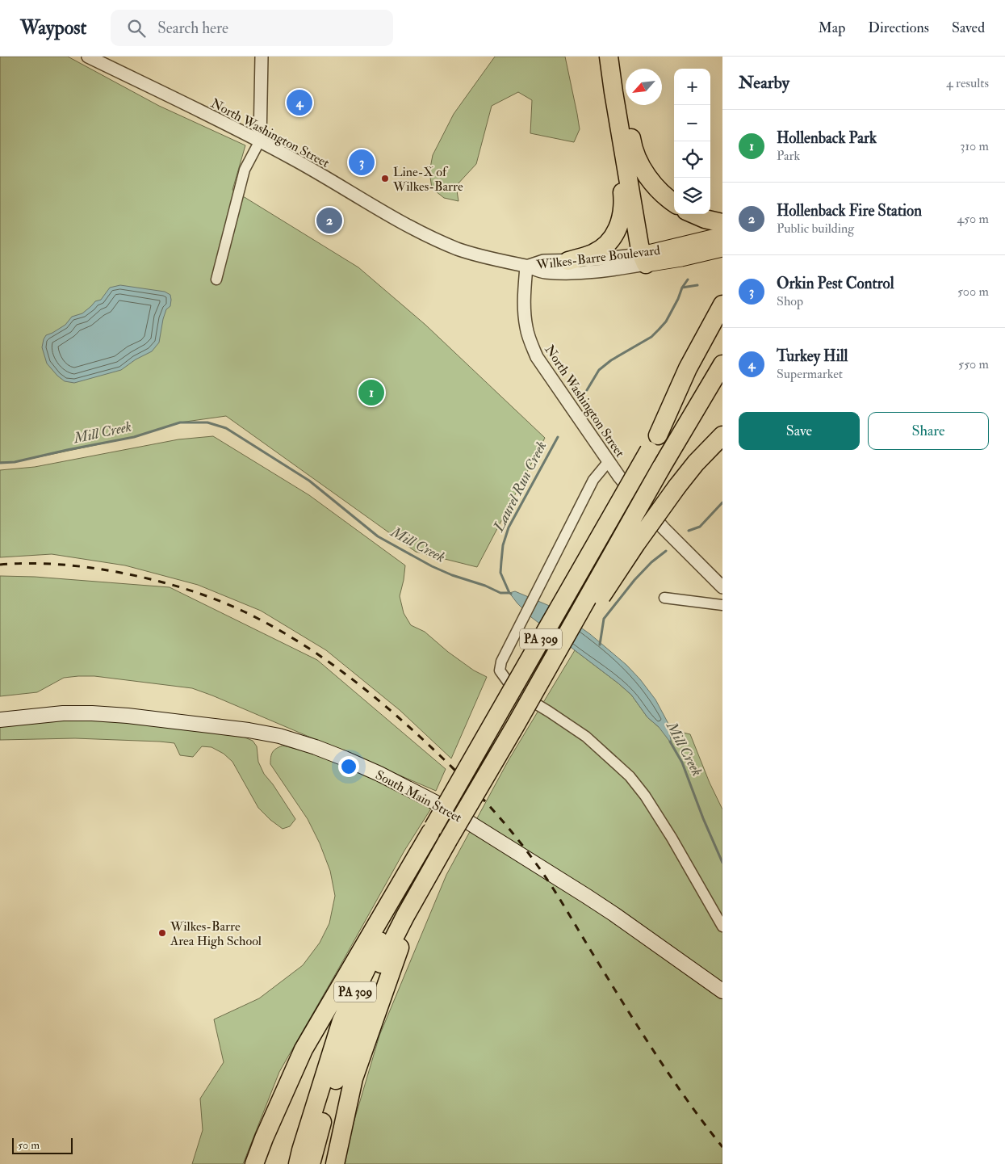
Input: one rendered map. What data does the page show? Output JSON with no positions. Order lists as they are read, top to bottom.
{
  "streets": {
    "highway": ["PA 309"],
    "main road": ["Wilkes-Barre Boulevard", "South Main Street"],
    "street": ["North Washington Street"]
  },
  "crossings": [
    ["North Washington Street", "Wilkes-Barre Boulevard"]
  ],
  "water": ["Mill Creek", "Laurel Run Creek"],
  "places": ["Line-X of Wilkes-Barre", "Wilkes-Barre Area High School"],
  "scale_bar": "50 m",
  "north": "bottom left",
  "page": {
    "header": "Waypost",
    "search": "Search here",
    "nav": ["Map", "Directions", "Saved"],
    "heading": ["Nearby", "4 results"],
    "map_buttons": ["+", "−"],
    "pins": [
      "4",
      "3",
      "2",
      "1"
    ],
    "list": [
      {
        "mark": "1",
        "name": "Hollenback Park",
        "note": "Park",
        "value": "310 m"
      },
      {
        "mark": "2",
        "name": "Hollenback Fire Station",
        "note": "Public building",
        "value": "450 m"
      },
      {
        "mark": "3",
        "name": "Orkin Pest Control",
        "note": "Shop",
        "value": "500 m"
      },
      {
        "mark": "4",
        "name": "Turkey Hill",
        "note": "Supermarket",
        "value": "550 m"
      }
    ],
    "buttons": ["Save", "Share"],
    "scale": "50 m"
  }
}
